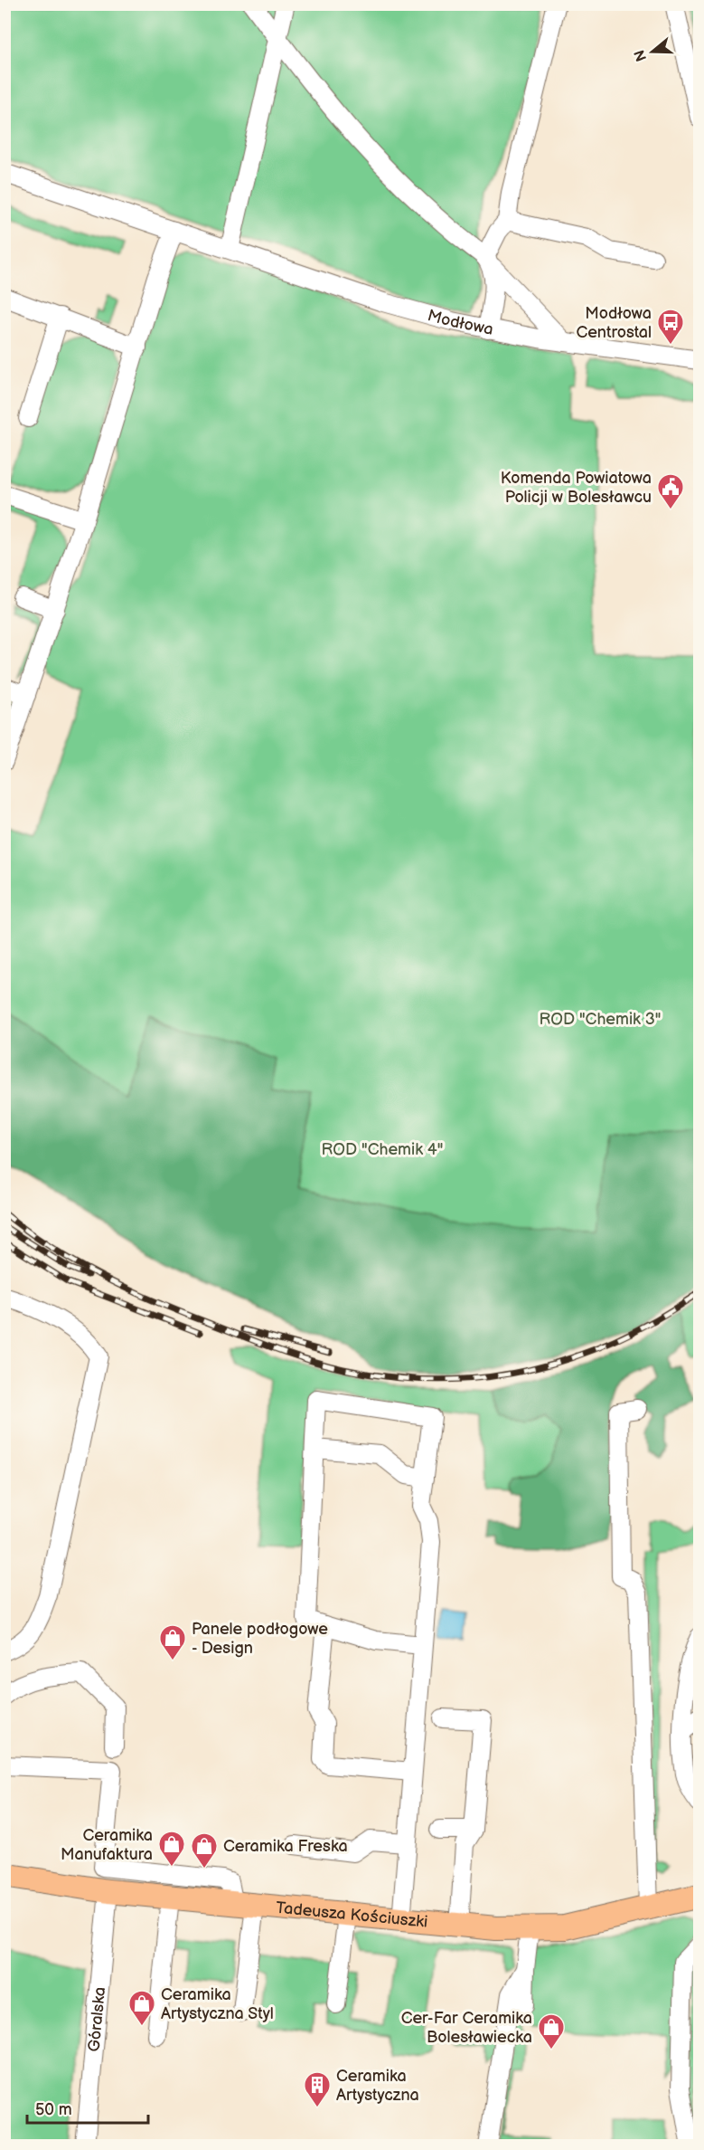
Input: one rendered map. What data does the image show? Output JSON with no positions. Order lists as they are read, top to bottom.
{
  "streets": {
    "main road": ["Tadeusza Kościuszki"],
    "street": ["Modłowa", "Góralska"]
  },
  "crossings": [
    ["Tadeusza Kościuszki", "Góralska"]
  ],
  "parks": ["ROD \"Chemik 3\"", "ROD \"Chemik 4\""],
  "places": {
    "bus stop": ["Modłowa Centrostal"],
    "public building": ["Komenda Powiatowa Policji w Bolesławcu"],
    "shop": [
      "Panele podłogowe - Design",
      "Ceramika Manufaktura",
      "Ceramika Freska",
      "Ceramika Artystyczna Styl",
      "Cer-Far Ceramika Bolesławiecka"
    ],
    "building": ["Ceramika Artystyczna"]
  },
  "scale_bar": "50 m",
  "north": "left"
}
